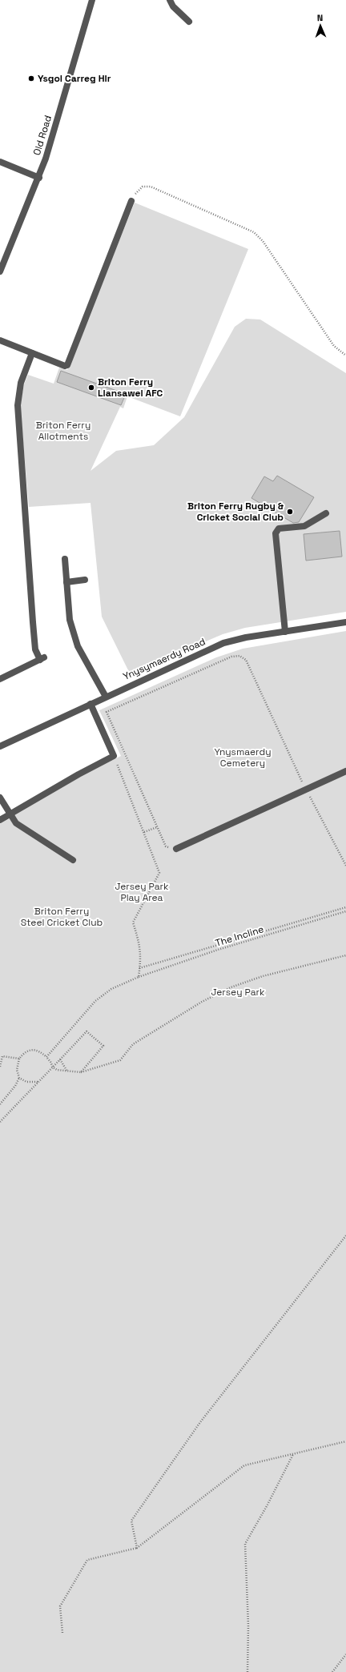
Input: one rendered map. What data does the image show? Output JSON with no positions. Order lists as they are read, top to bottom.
{
  "streets": {
    "street": ["Old Road", "Ynysymaerdy Road"],
    "path": ["The Incline"]
  },
  "parks": [
    "Briton Ferry Allotments",
    "Ynysmaerdy Cemetery",
    "Jersey Park Play Area",
    "Briton Ferry Steel Cricket Club",
    "Jersey Park"
  ],
  "places": ["Ysgol Carreg Hir", "Briton Ferry Llansawel AFC", "Briton Ferry Rugby & Cricket Social Club"],
  "north": "top"
}
